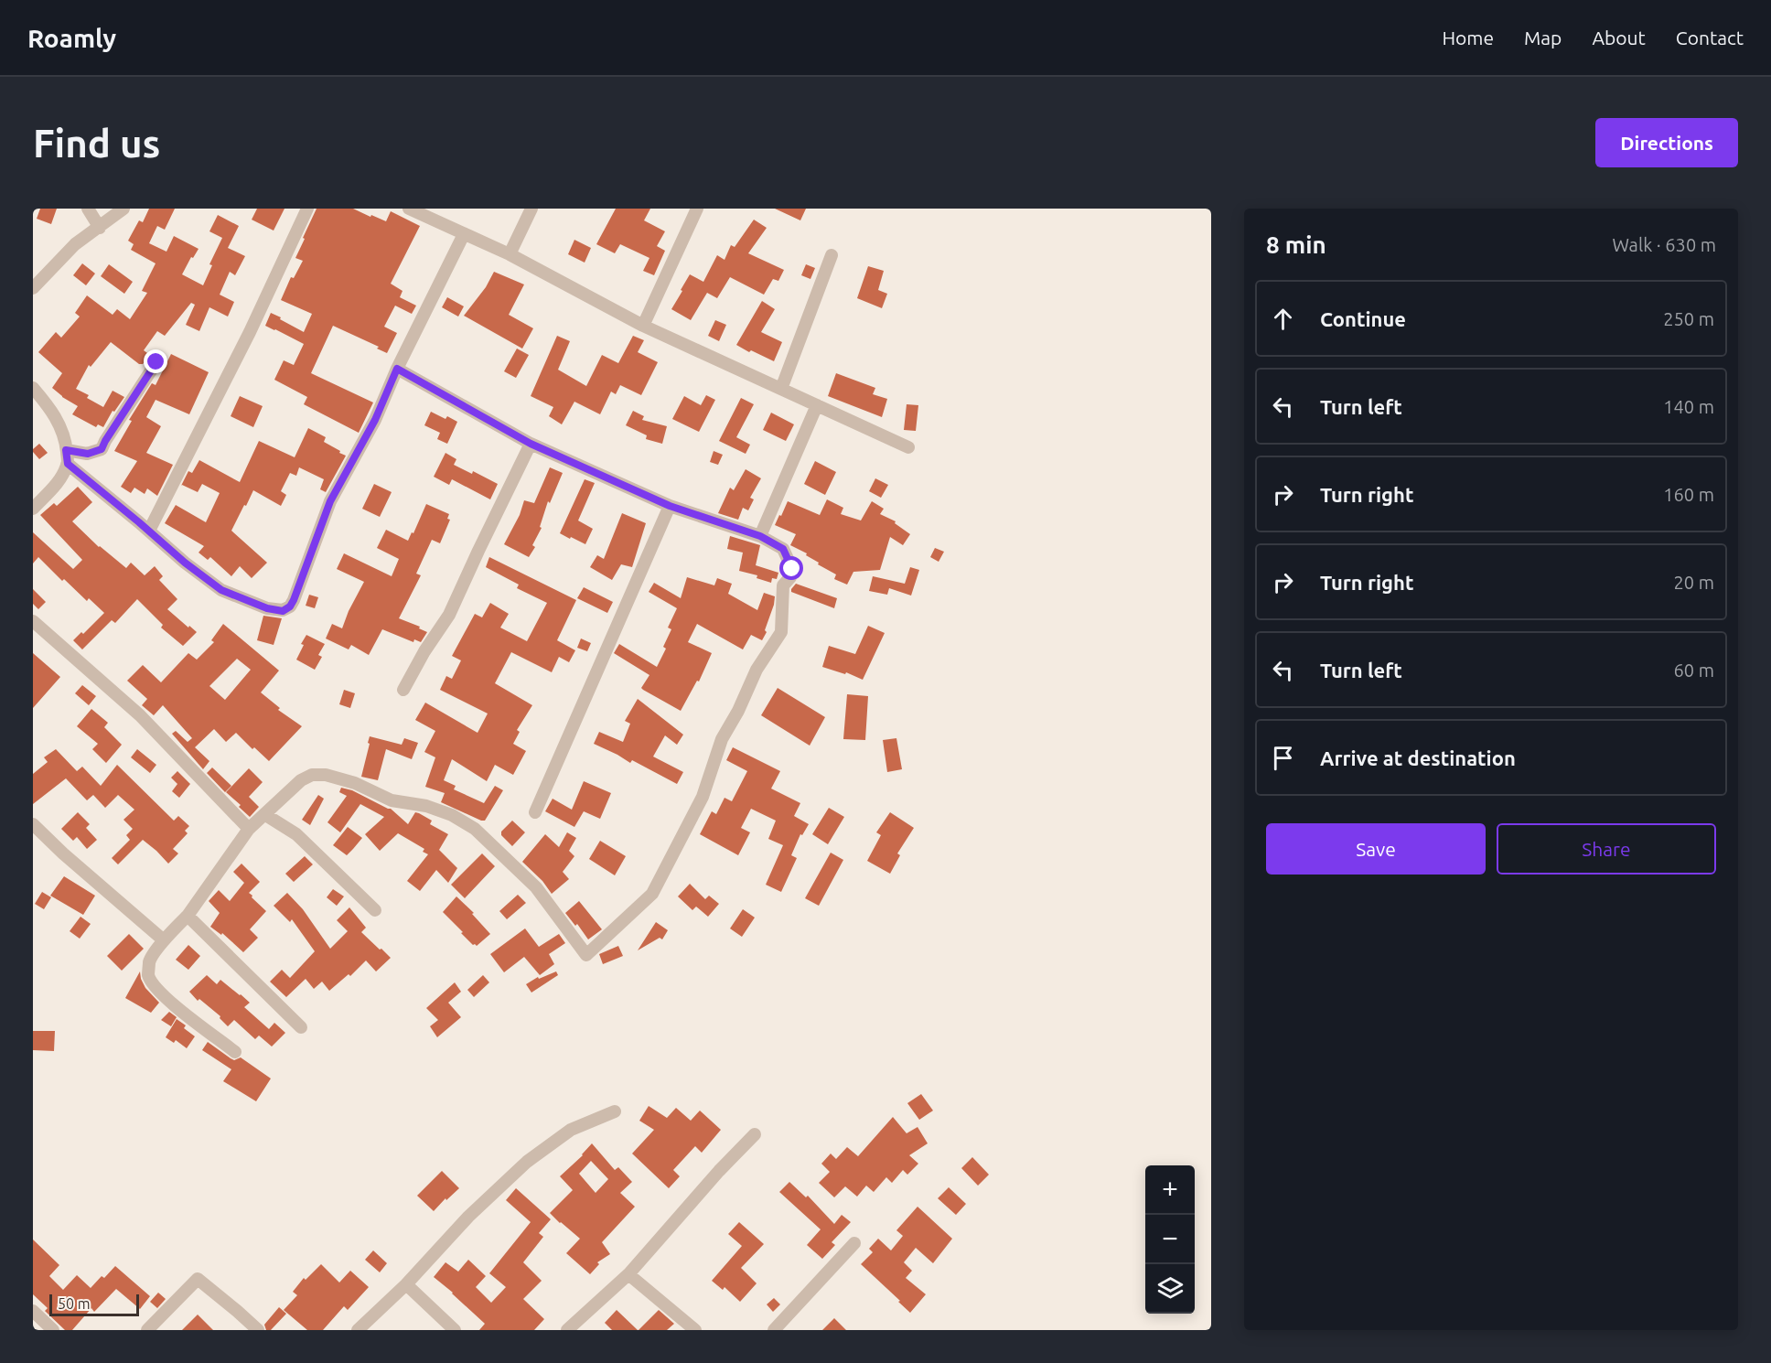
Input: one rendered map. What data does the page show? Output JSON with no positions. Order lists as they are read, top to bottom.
{
  "scale_bar": "50 m",
  "page": {
    "header": "Roamly",
    "nav": [
      "Home",
      "Map",
      "About",
      "Contact"
    ],
    "buttons": [
      "Directions",
      ["Save", "Share"]
    ],
    "title": "Find us",
    "heading": ["8 min", "Walk · 630 m"],
    "list": [
      ["Continue", "250 m"],
      ["Turn left", "140 m"],
      ["Turn right", "160 m"],
      ["Turn right", "20 m"],
      ["Turn left", "60 m"],
      "Arrive at destination"
    ],
    "map_buttons": ["+", "−"],
    "scale": "50 m"
  }
}
